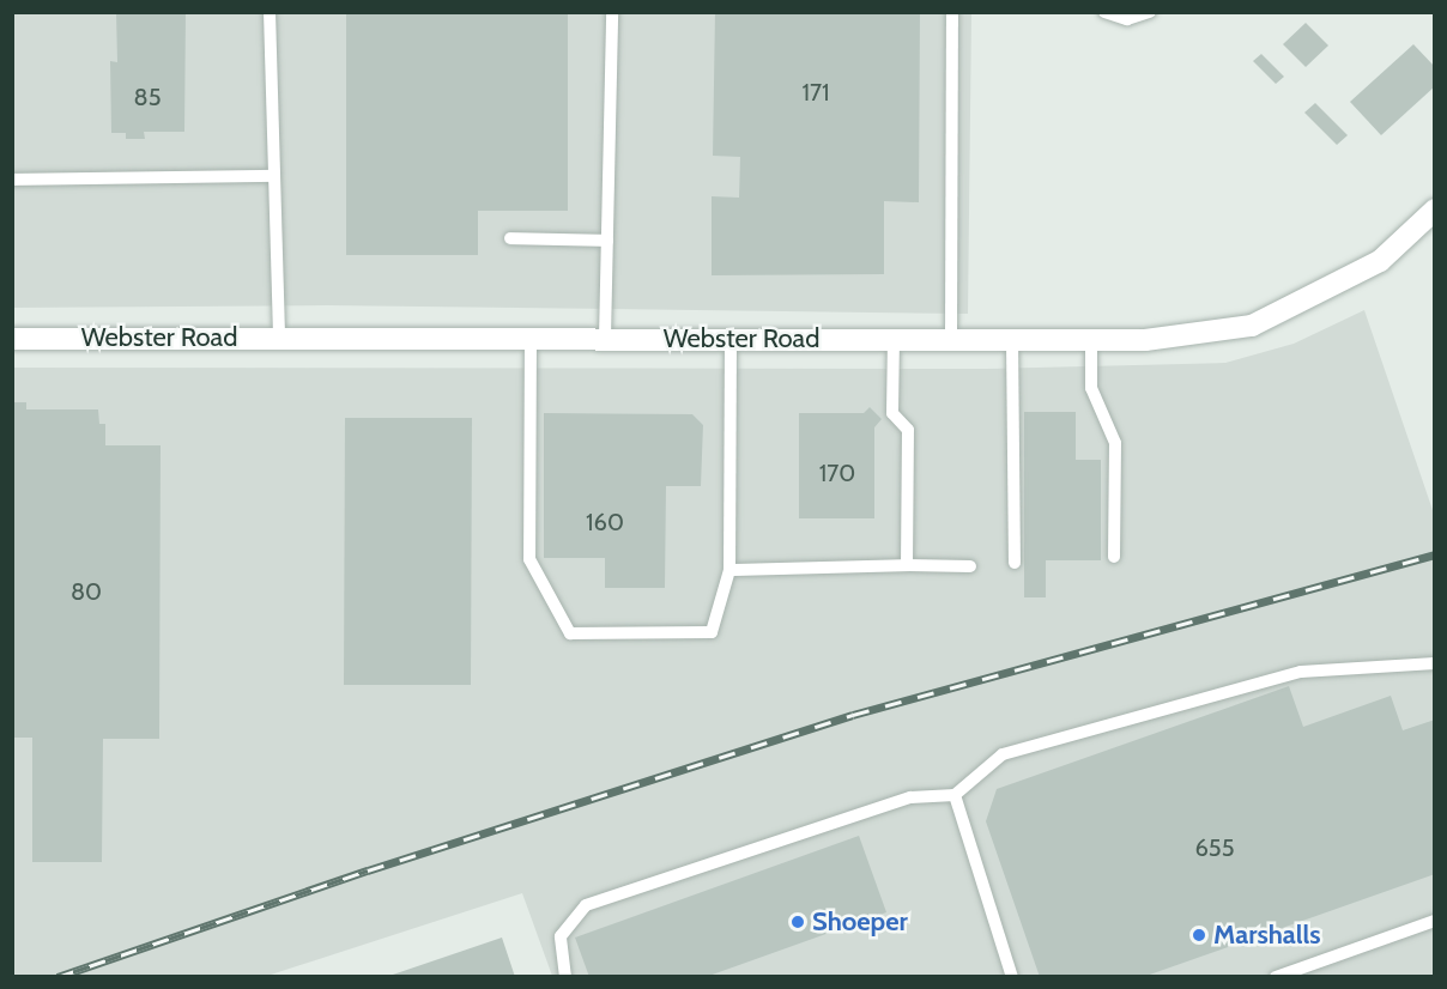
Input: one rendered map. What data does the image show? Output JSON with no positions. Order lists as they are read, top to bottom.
{
  "streets": {
    "street": ["Webster Road"]
  },
  "places": ["Shoeper", "Marshalls"],
  "house_numbers": [
    "171",
    "85",
    "170",
    "160",
    "80",
    "655"
  ]
}
